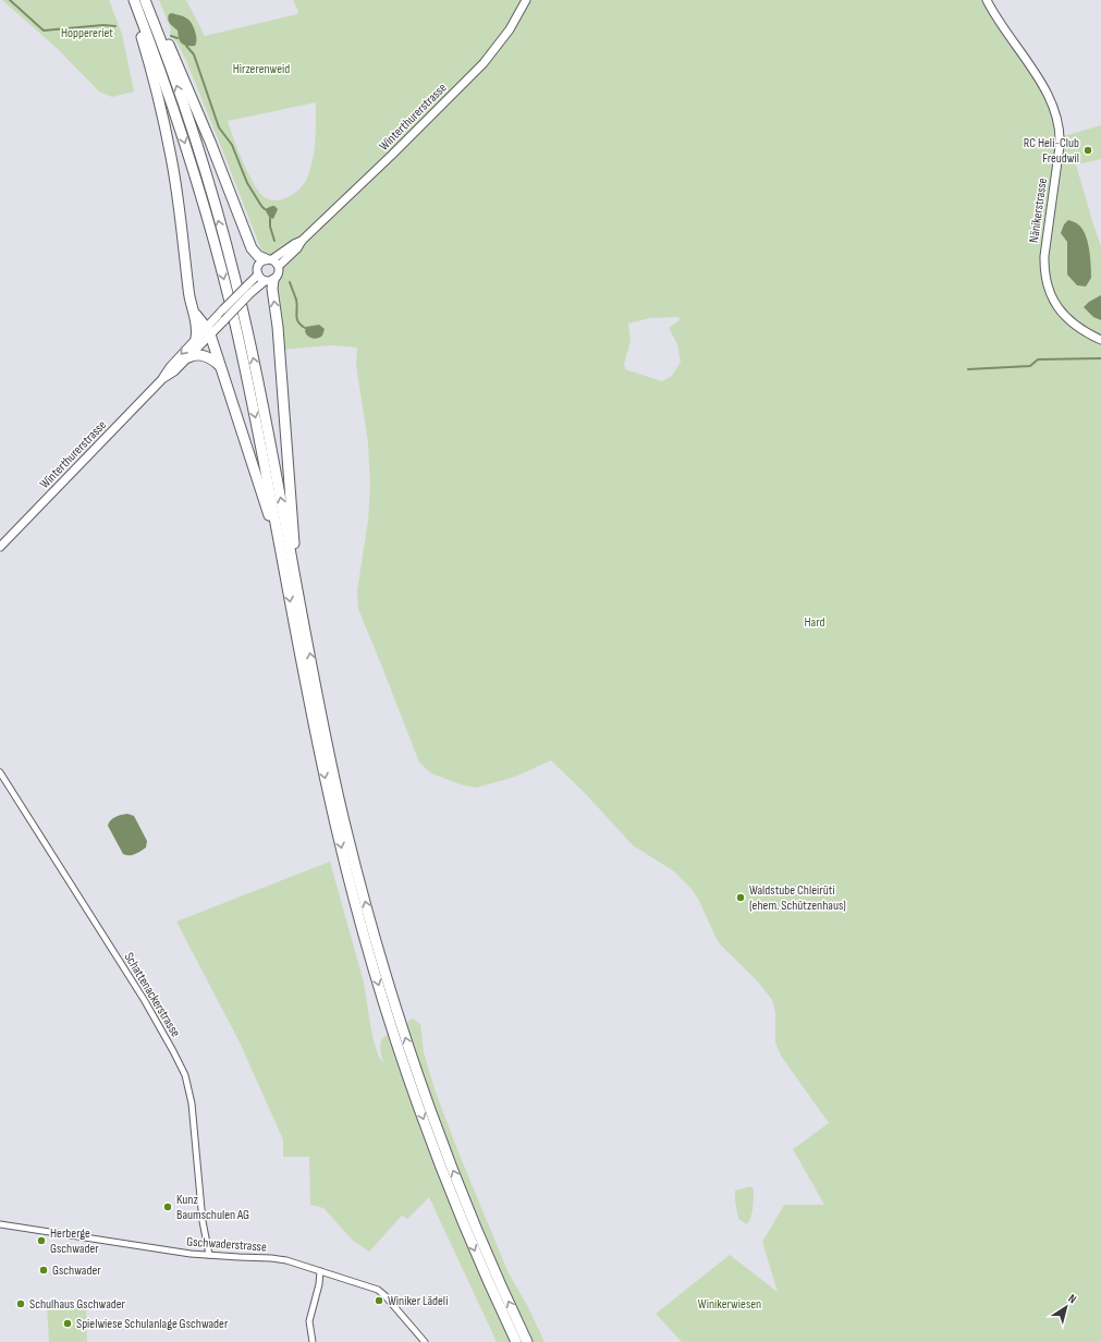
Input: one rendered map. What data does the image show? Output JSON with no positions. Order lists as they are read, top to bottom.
{
  "streets": {
    "main road": ["Winterthurerstrasse", "Nänikerstrasse"],
    "street": ["Schattenackerstrasse", "Gschwaderstrasse"]
  },
  "crossings": [
    ["Schattenackerstrasse", "Gschwaderstrasse"]
  ],
  "parks": [
    "Hoppereriet",
    "Hirzerenweid",
    "Hard",
    "Winikerwiesen"
  ],
  "places": [
    "RC Heli-Club Freudwil",
    "Waldstube Chleirüti (ehem. Schützenhaus)",
    "Kunz Baumschulen AG",
    "Herberge Gschwader",
    "Gschwader",
    "Winiker Lädeli",
    "Schulhaus Gschwader",
    "Spielwiese Schulanlage Gschwader"
  ],
  "north": "top right"
}
